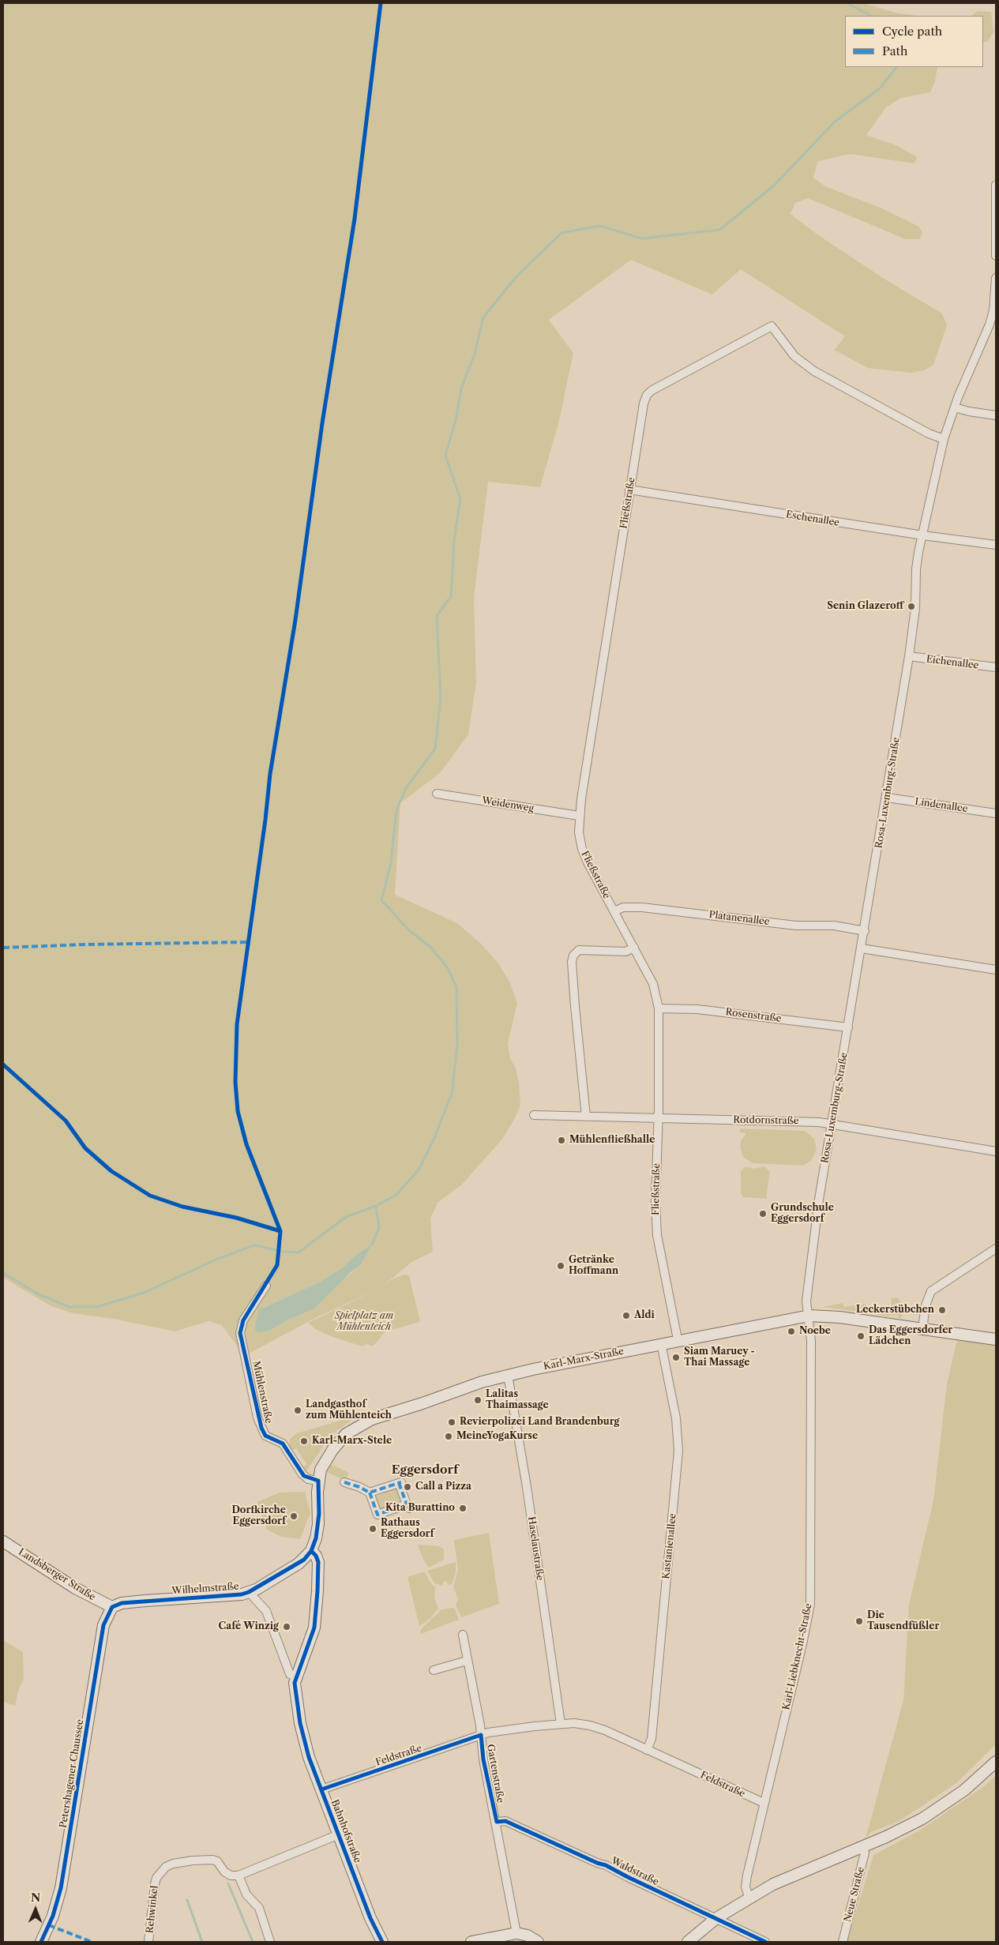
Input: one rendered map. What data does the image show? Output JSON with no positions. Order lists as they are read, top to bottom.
{
  "streets": {
    "main road": [
      "Karl-Marx-Straße",
      "Landsberger Straße",
      "Wilhelmstraße",
      "Petershagener Chaussee",
      "Bahnhofstraße"
    ],
    "street": [
      "Fließstraße",
      "Eschenallee",
      "Eichenallee",
      "Rosa-Luxemburg-Straße",
      "Weidenweg",
      "Lindenallee",
      "Platanenallee",
      "Rosenstraße",
      "Rotdornstraße",
      "Mühlenstraße",
      "Kastanienallee",
      "Haselaustraße",
      "Karl-Liebknecht-Straße",
      "Feldstraße",
      "Gartenstraße",
      "Waldstraße",
      "Neue Straße",
      "Rehwinkel"
    ]
  },
  "crossings": [
    ["Fließstraße", "Eschenallee"],
    ["Fließstraße", "Rosa-Luxemburg-Straße"],
    ["Fließstraße", "Weidenweg"],
    ["Fließstraße", "Platanenallee"],
    ["Fließstraße", "Rosenstraße"],
    ["Fließstraße", "Rotdornstraße"],
    ["Fließstraße", "Karl-Marx-Straße"],
    ["Eschenallee", "Rosa-Luxemburg-Straße"],
    ["Eichenallee", "Rosa-Luxemburg-Straße"],
    ["Rosa-Luxemburg-Straße", "Lindenallee"],
    ["Rosa-Luxemburg-Straße", "Platanenallee"],
    ["Rosa-Luxemburg-Straße", "Rosenstraße"],
    ["Rosa-Luxemburg-Straße", "Rotdornstraße"],
    ["Rosa-Luxemburg-Straße", "Karl-Marx-Straße"],
    ["Rosa-Luxemburg-Straße", "Karl-Liebknecht-Straße"],
    ["Karl-Marx-Straße", "Kastanienallee"],
    ["Karl-Marx-Straße", "Haselaustraße"],
    ["Karl-Marx-Straße", "Wilhelmstraße"],
    ["Karl-Marx-Straße", "Karl-Liebknecht-Straße"],
    ["Mühlenstraße", "Wilhelmstraße"],
    ["Kastanienallee", "Feldstraße"],
    ["Haselaustraße", "Feldstraße"],
    ["Landsberger Straße", "Wilhelmstraße"],
    ["Landsberger Straße", "Petershagener Chaussee"],
    ["Wilhelmstraße", "Petershagener Chaussee"],
    ["Karl-Liebknecht-Straße", "Feldstraße"],
    ["Feldstraße", "Gartenstraße"],
    ["Feldstraße", "Bahnhofstraße"],
    ["Gartenstraße", "Waldstraße"]
  ],
  "districts": ["Eggersdorf"],
  "parks": ["Spielplatz am Mühlenteich"],
  "places": [
    "Senin Glazeroff",
    "Mühlenfließhalle",
    "Grundschule Eggersdorf",
    "Getränke Hoffmann",
    "Leckerstübchen",
    "Aldi",
    "Noebe",
    "Das Eggersdorfer Lädchen",
    "Siam Maruey - Thai Massage",
    "Lalitas Thaimassage",
    "Landgasthof zum Mühlenteich",
    "Revierpolizei Land Brandenburg",
    "MeineYogaKurse",
    "Karl-Marx-Stele",
    "Call a Pizza",
    "Kita Burattino",
    "Dorfkirche Eggersdorf",
    "Rathaus Eggersdorf",
    "Die Tausendfüßler",
    "Café Winzig"
  ],
  "legend": ["Cycle path", "Path"],
  "north": "top"
}
